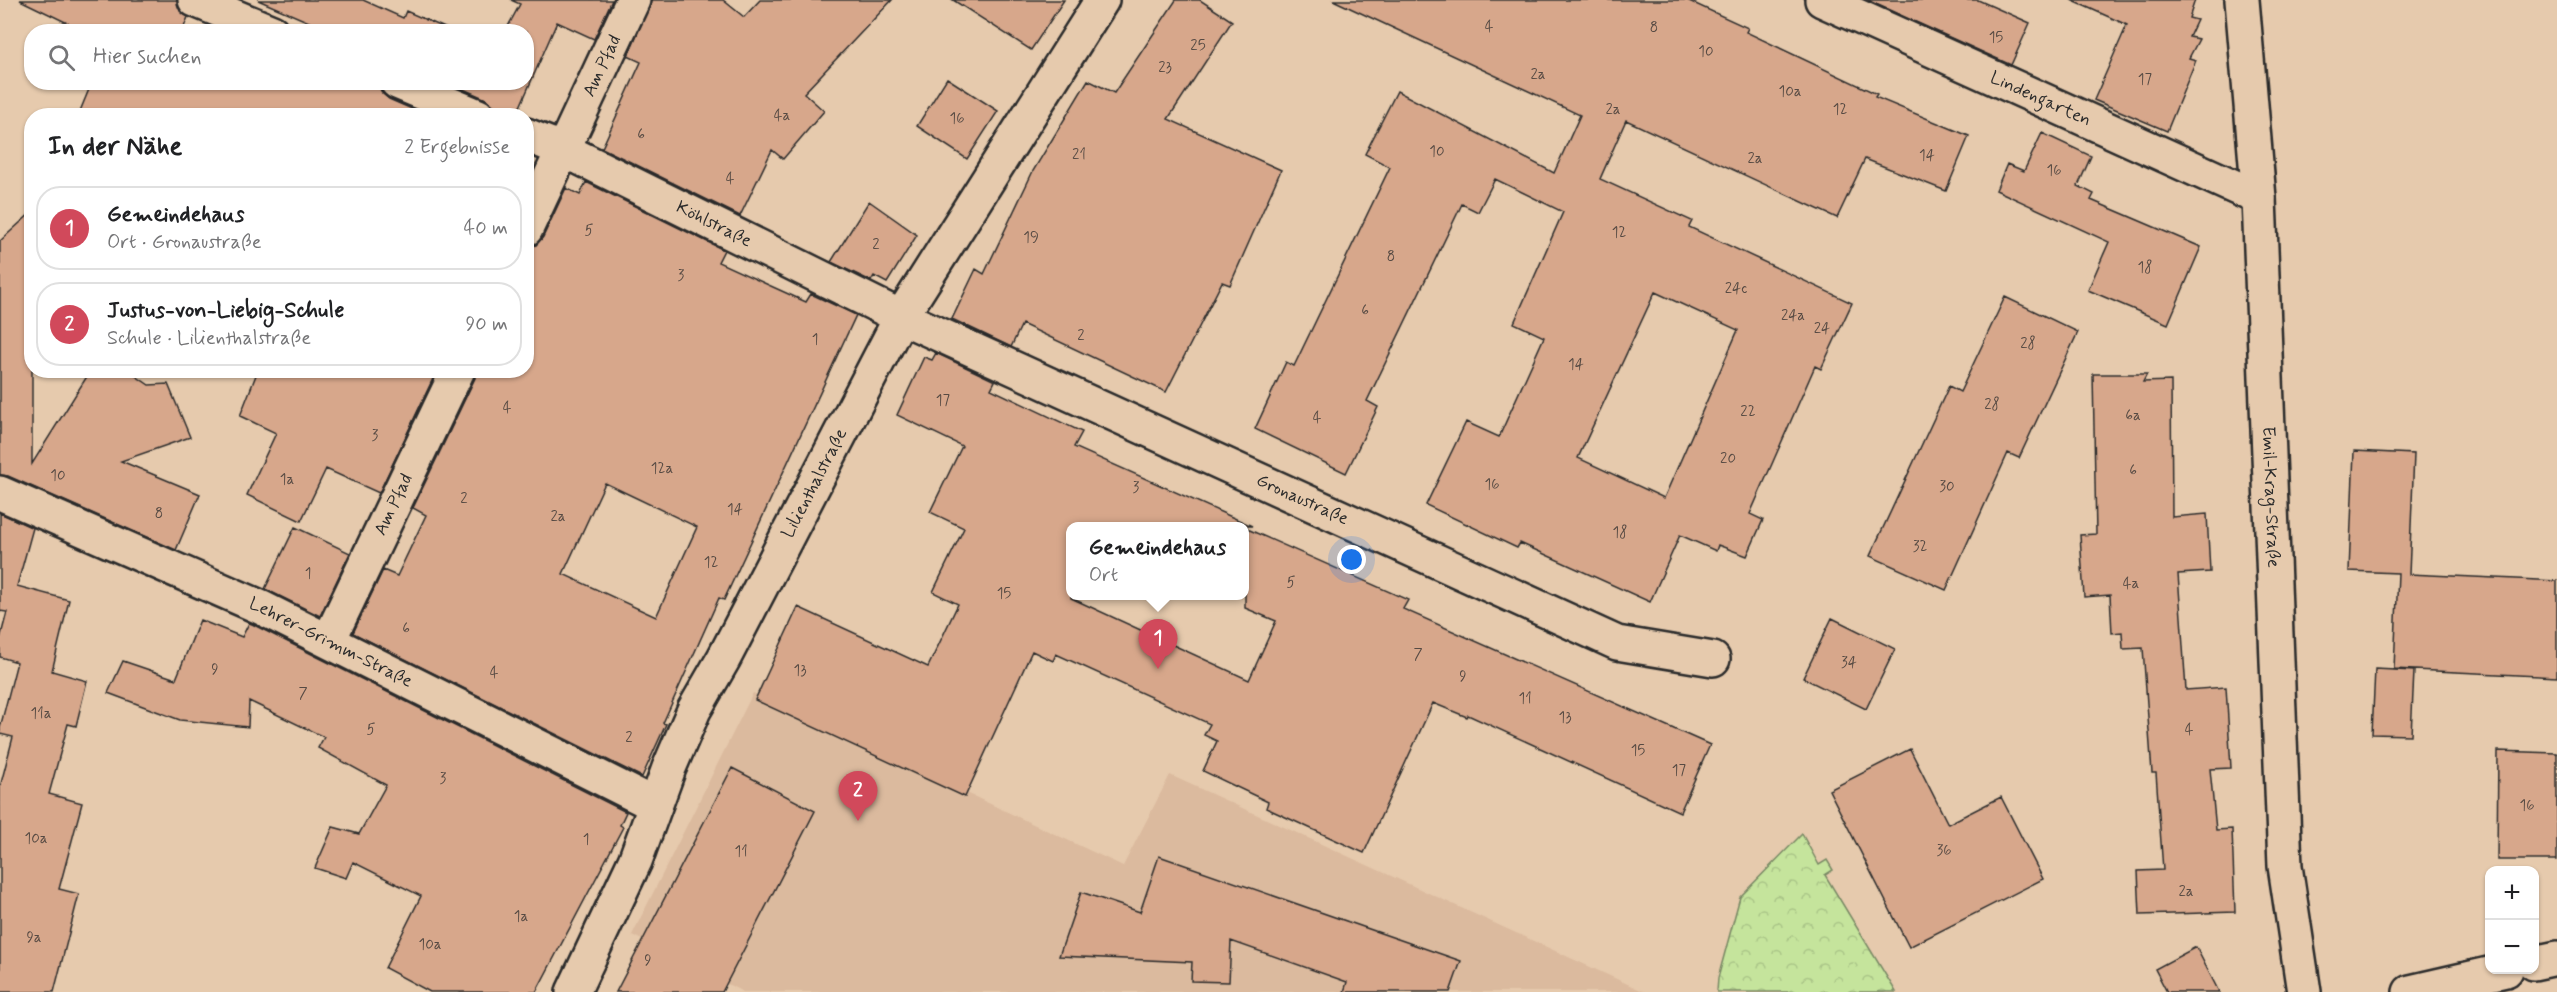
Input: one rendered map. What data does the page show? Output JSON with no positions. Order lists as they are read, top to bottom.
{
  "streets": {
    "street": [
      "Am Pfad",
      "Lindengarten",
      "Köhlstraße",
      "Lilienthalstraße",
      "Emil-Krag-Straße",
      "Gronaustraße",
      "Lehrer-Grimm-Straße"
    ]
  },
  "crossings": [
    ["Am Pfad", "Köhlstraße"],
    ["Am Pfad", "Lehrer-Grimm-Straße"],
    ["Lindengarten", "Emil-Krag-Straße"],
    ["Köhlstraße", "Lilienthalstraße"],
    ["Köhlstraße", "Gronaustraße"],
    ["Lilienthalstraße", "Gronaustraße"],
    ["Lilienthalstraße", "Lehrer-Grimm-Straße"]
  ],
  "house_numbers": [
    "4",
    "8",
    "15",
    "25",
    "10",
    "23",
    "2a",
    "17",
    "10a",
    "2a",
    "12",
    "4a",
    "16",
    "6",
    "10",
    "21",
    "14",
    "2a",
    "16",
    "4",
    "5",
    "12",
    "19",
    "2",
    "8",
    "18",
    "3",
    "24c",
    "6",
    "24a",
    "24",
    "2",
    "1",
    "28",
    "14",
    "17",
    "28",
    "4",
    "22",
    "6a",
    "4",
    "3",
    "20",
    "12a",
    "6",
    "10",
    "1a",
    "16",
    "30",
    "3",
    "2",
    "14",
    "8",
    "2a",
    "18",
    "32",
    "12",
    "1",
    "5",
    "4a",
    "15",
    "6",
    "7",
    "34",
    "9",
    "13",
    "4",
    "9",
    "7",
    "11",
    "11a",
    "13",
    "5",
    "4",
    "2",
    "15",
    "17",
    "3",
    "16",
    "10a",
    "1",
    "36",
    "11",
    "2a",
    "1a",
    "9a",
    "10a",
    "9"
  ],
  "page": {
    "search": "Hier suchen",
    "heading": ["In der Nähe", "2 Ergebnisse"],
    "list": [
      {
        "mark": "1",
        "name": "Gemeindehaus",
        "note": "Ort · Gronaustraße",
        "value": "40 m"
      },
      {
        "mark": "2",
        "name": "Justus-von-Liebig-Schule",
        "note": "Schule · Lilienthalstraße",
        "value": "90 m"
      }
    ],
    "popup": ["Gemeindehaus", "Ort"],
    "pins": ["1", "2"],
    "map_buttons": ["+", "−"]
  }
}
